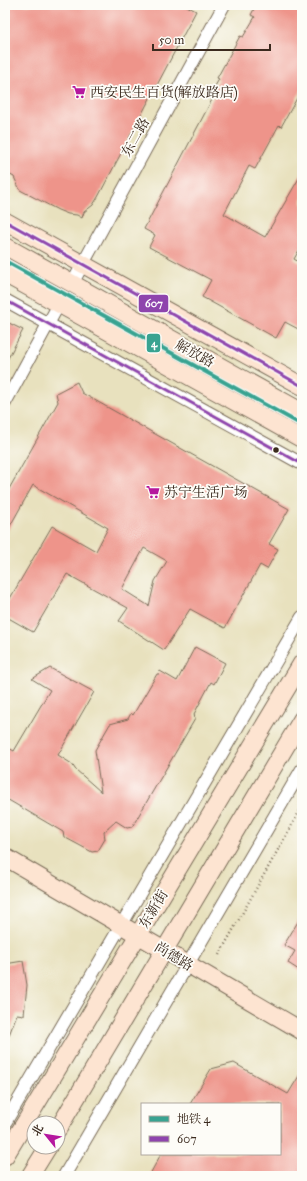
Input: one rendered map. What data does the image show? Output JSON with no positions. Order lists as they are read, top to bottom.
{
  "streets": {
    "main road": ["解放路", "东新街", "尚德路"],
    "street": ["东二路"]
  },
  "crossings": [
    ["东二路", "解放路"],
    ["东新街", "尚德路"]
  ],
  "places": {
    "supermarket": ["西安民生百货(解放路店)", "苏宁生活广场"]
  },
  "lines": ["transit line 607", "metro line 4"],
  "legend": ["地铁 4", "607"],
  "scale_bar": "50 m",
  "north": "top left"
}
